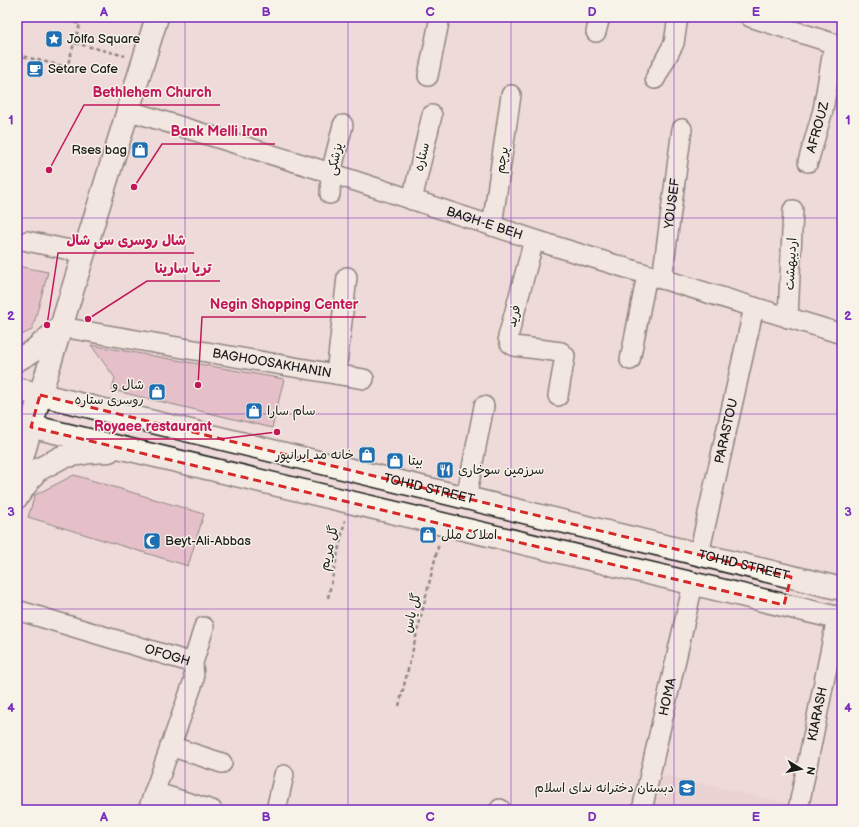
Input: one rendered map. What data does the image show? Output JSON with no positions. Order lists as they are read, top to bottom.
{
  "streets": {
    "main road": ["TOHID STREET"],
    "street": [
      "AFROUZ",
      "ستاره",
      "پزشکی",
      "پرچم",
      "YOUSEF",
      "BAGH-E BEH",
      "اردیبهشت",
      "فرید",
      "BAGHOOSAKHANIN",
      "PARASTOU",
      "OFOGH",
      "HOMA",
      "KIARASH"
    ],
    "path": ["گل مریم", "گل یاس"]
  },
  "crossings": [
    ["ستاره", "BAGH-E BEH"],
    ["پزشکی", "BAGH-E BEH"],
    ["پرچم", "BAGH-E BEH"],
    ["YOUSEF", "BAGH-E BEH"],
    ["BAGH-E BEH", "اردیبهشت"],
    ["BAGH-E BEH", "فرید"],
    ["BAGH-E BEH", "PARASTOU"],
    ["PARASTOU", "TOHID STREET"]
  ],
  "places": {
    "place": ["Jolfa Square"],
    "cafe": ["Setare Cafe"],
    "shop": [
      "Rses bag",
      "شال و روسری ستاره",
      "سام سارا",
      "خانه مد ایرانپور",
      "بیتا",
      "املاک ملل"
    ],
    "other": [
      "Bethlehem Church",
      "Bank Melli Iran",
      "تریا سارینا",
      "شال روسری سی شال",
      "Negin Shopping Center",
      "Royaee restaurant"
    ],
    "restaurant": ["سرزمین سوخاری"],
    "mosque": ["Beyt-Ali-Abbas"],
    "school or university": ["دبستان دخترانه ندای اسلام"]
  },
  "north": "right",
  "grid": {
    "columns": [
      "A",
      "B",
      "C",
      "D",
      "E"
    ],
    "rows": [
      "1",
      "2",
      "3",
      "4"
    ]
  }
}
